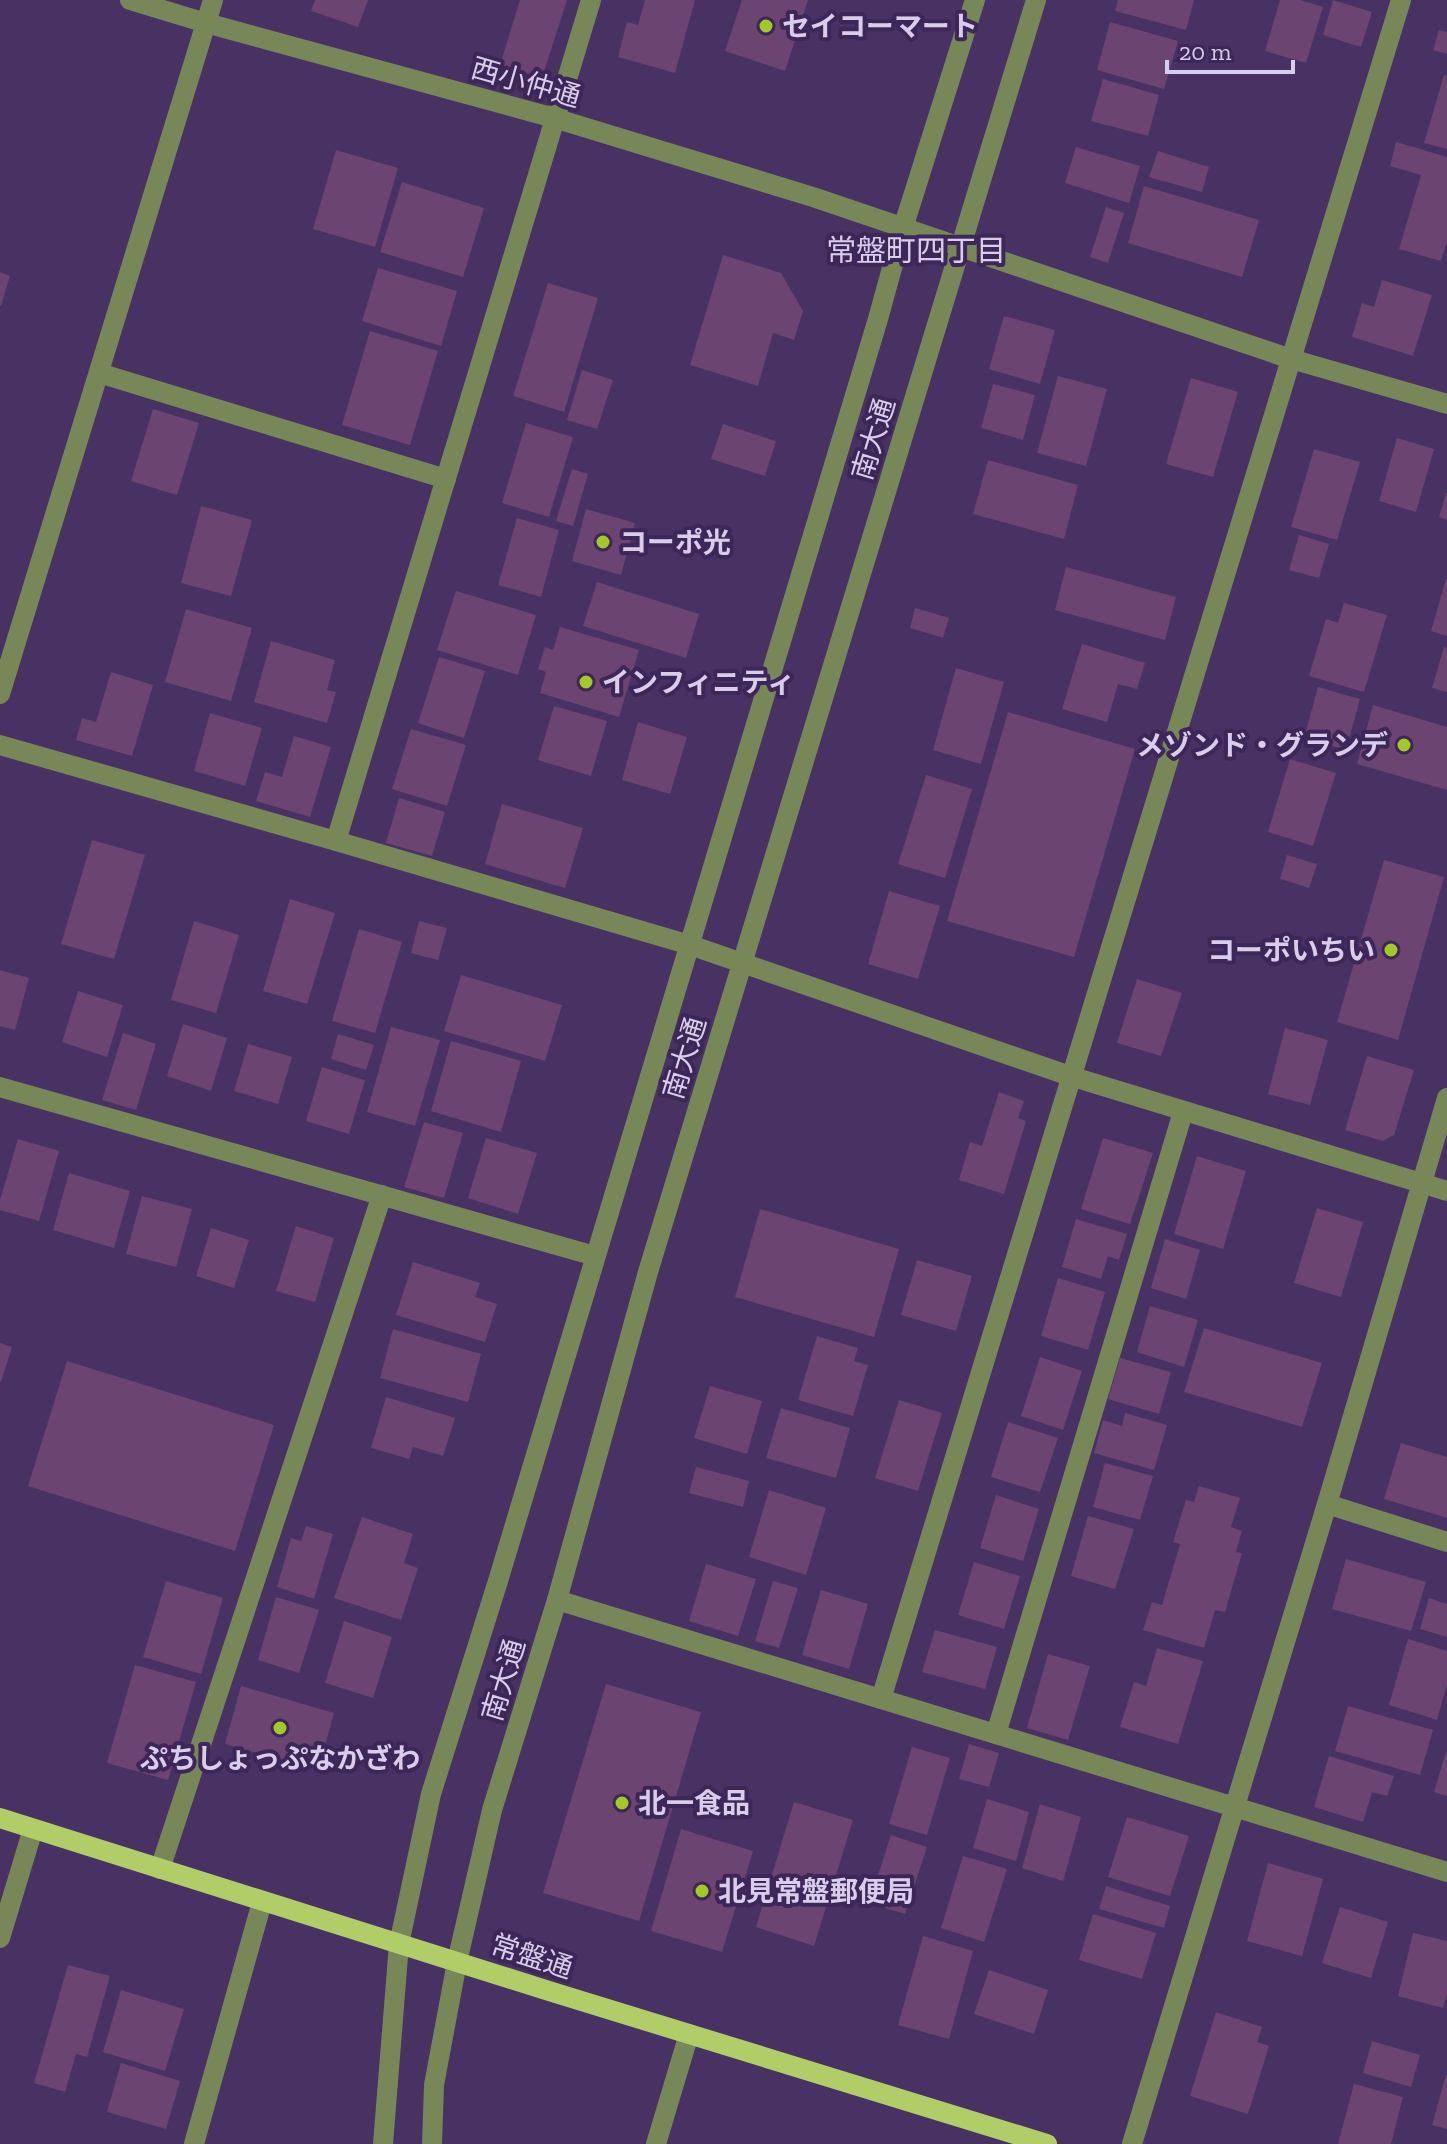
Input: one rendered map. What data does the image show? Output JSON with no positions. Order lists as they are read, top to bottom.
{
  "streets": {
    "main road": ["常盤通"],
    "street": ["西小仲通", "南大通"]
  },
  "crossings": [
    ["西小仲通", "南大通"],
    ["南大通", "常盤通"]
  ],
  "districts": ["常盤町四丁目"],
  "places": [
    "セイコーマート",
    "コーポ光",
    "インフィニティ",
    "メゾンド・グランデ",
    "コーポいちい",
    "ぷちしょっぷなかざわ",
    "北一食品",
    "北見常盤郵便局"
  ],
  "scale_bar": "20 m"
}
